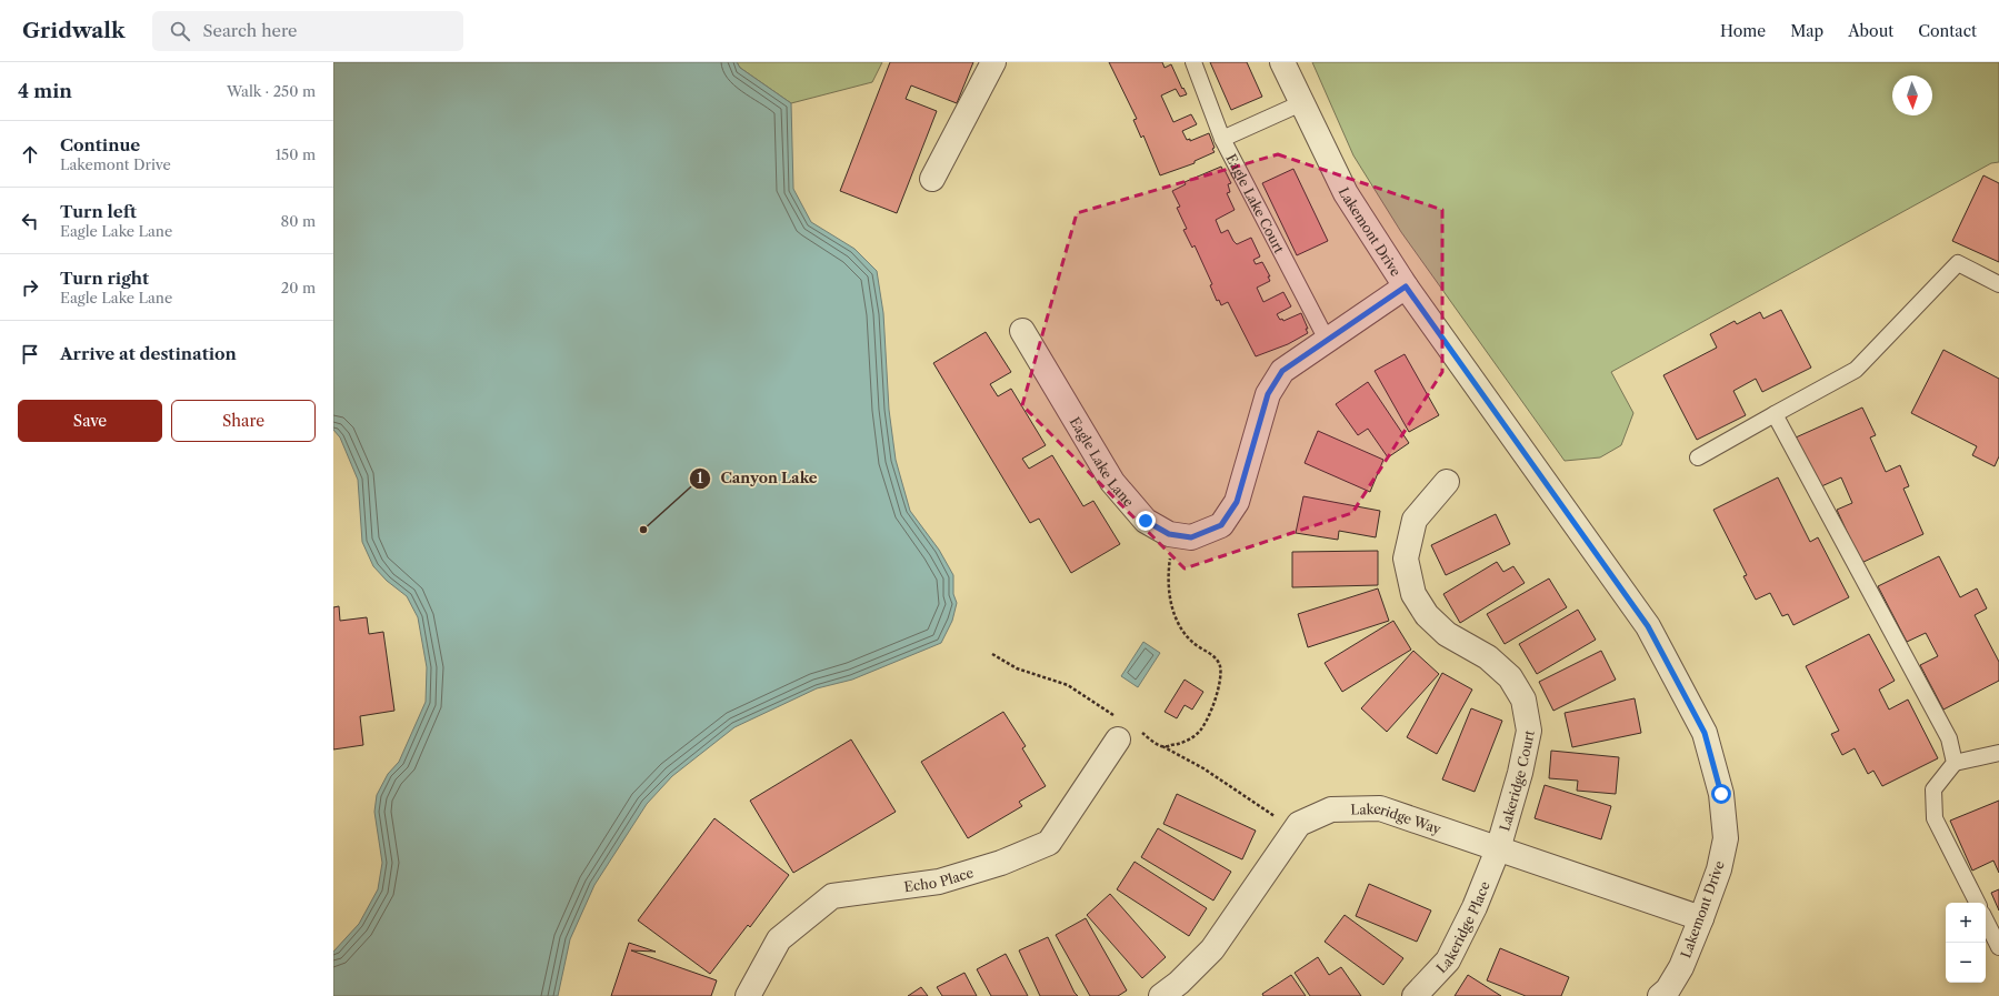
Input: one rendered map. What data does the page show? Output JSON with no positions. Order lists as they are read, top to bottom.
{
  "streets": {
    "street": [
      "Lakemont Drive",
      "Eagle Lake Lane",
      "Lakeridge Court",
      "Lakeridge Way",
      "Echo Place",
      "Lakeridge Place"
    ],
    "lane": ["Eagle Lake Court"]
  },
  "crossings": [
    ["Eagle Lake Court", "Eagle Lake Lane"],
    ["Lakemont Drive", "Eagle Lake Lane"],
    ["Lakemont Drive", "Lakeridge Way"],
    ["Lakeridge Court", "Lakeridge Way"],
    ["Lakeridge Court", "Lakeridge Place"],
    ["Lakeridge Way", "Lakeridge Place"]
  ],
  "places": ["Canyon Lake"],
  "north": "bottom",
  "page": {
    "header": "Gridwalk",
    "search": "Search here",
    "nav": [
      "Home",
      "Map",
      "About",
      "Contact"
    ],
    "heading": ["4 min", "Walk · 250 m"],
    "list": [
      ["Continue", "Lakemont Drive", "150 m"],
      ["Turn left", "Eagle Lake Lane", "80 m"],
      ["Turn right", "Eagle Lake Lane", "20 m"],
      "Arrive at destination"
    ],
    "buttons": ["Save", "Share"],
    "map_buttons": ["+", "−"]
  }
}
